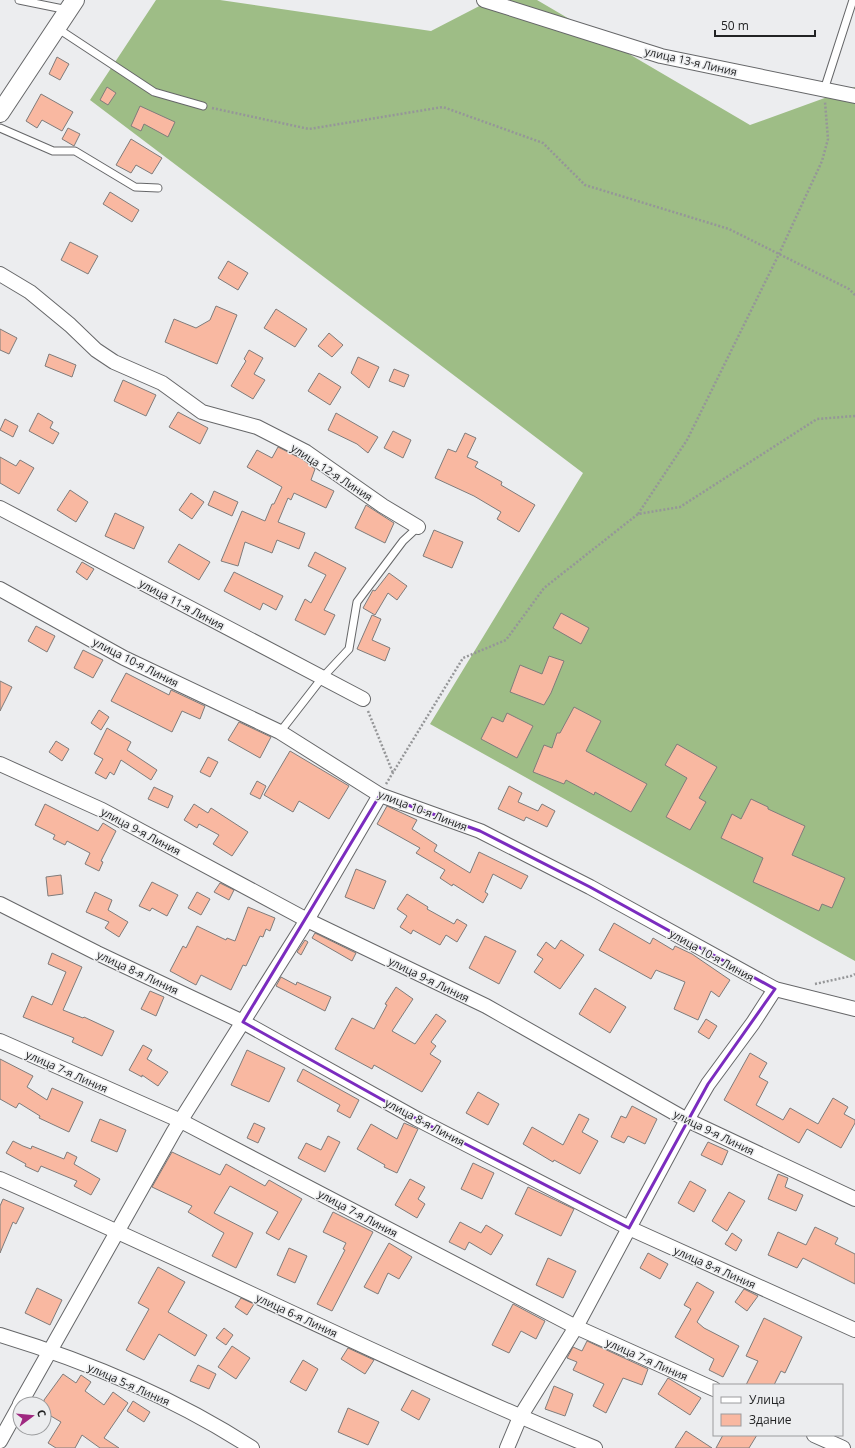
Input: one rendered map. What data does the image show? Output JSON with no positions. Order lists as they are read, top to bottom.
{
  "streets": {
    "street": [
      "улица 13-я Линия",
      "улица 12-я Линия",
      "улица 11-я Линия",
      "улица 10-я Линия",
      "улица 9-я Линия",
      "улица 8-я Линия",
      "улица 7-я Линия",
      "улица 6-я Линия",
      "улица 5-я Линия"
    ]
  },
  "legend": ["Улица", "Здание"],
  "scale_bar": "50 m",
  "north": "right"
}
